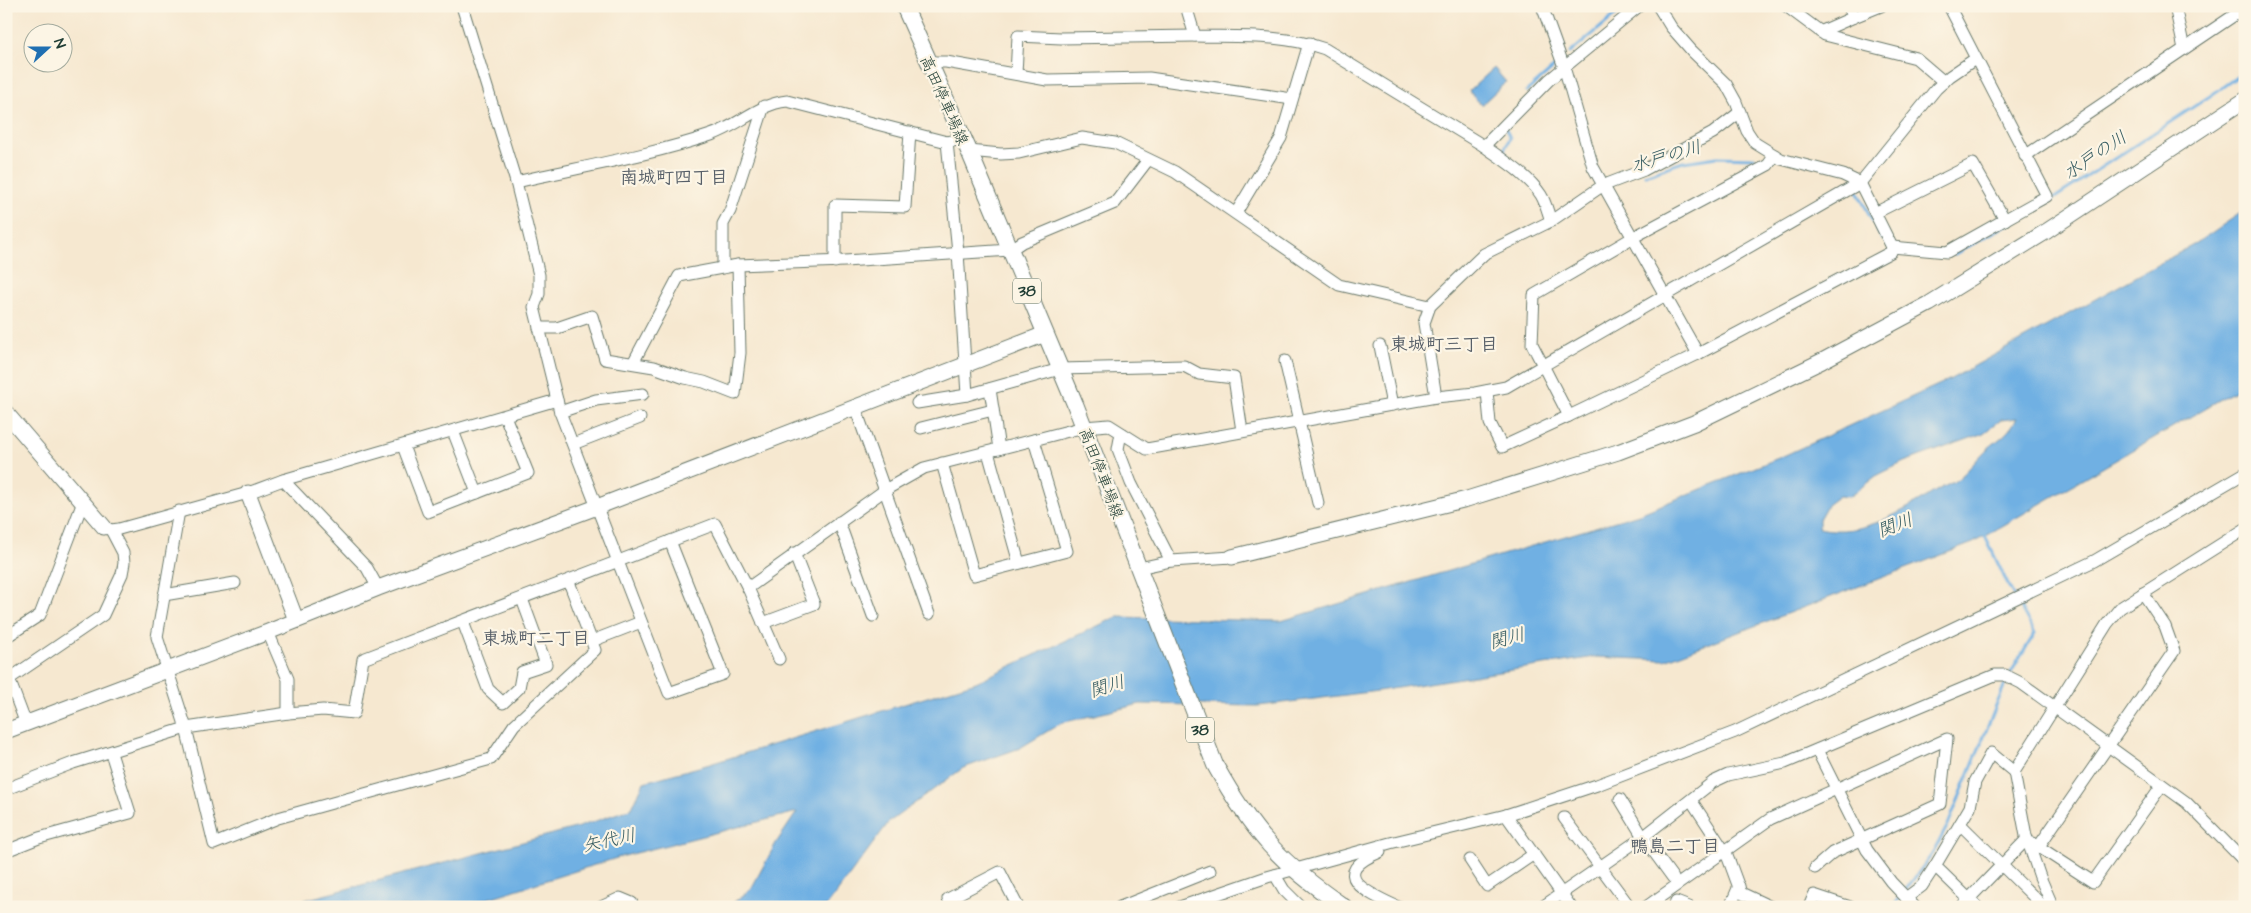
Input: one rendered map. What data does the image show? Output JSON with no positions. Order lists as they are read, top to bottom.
{
  "streets": {
    "main road": ["高田停車場線", "38"]
  },
  "districts": [
    "南城町四丁目",
    "東城町三丁目",
    "東城町二丁目",
    "鴨島二丁目"
  ],
  "water": ["水戸の川", "関川", "矢代川"],
  "north": "right"
}
